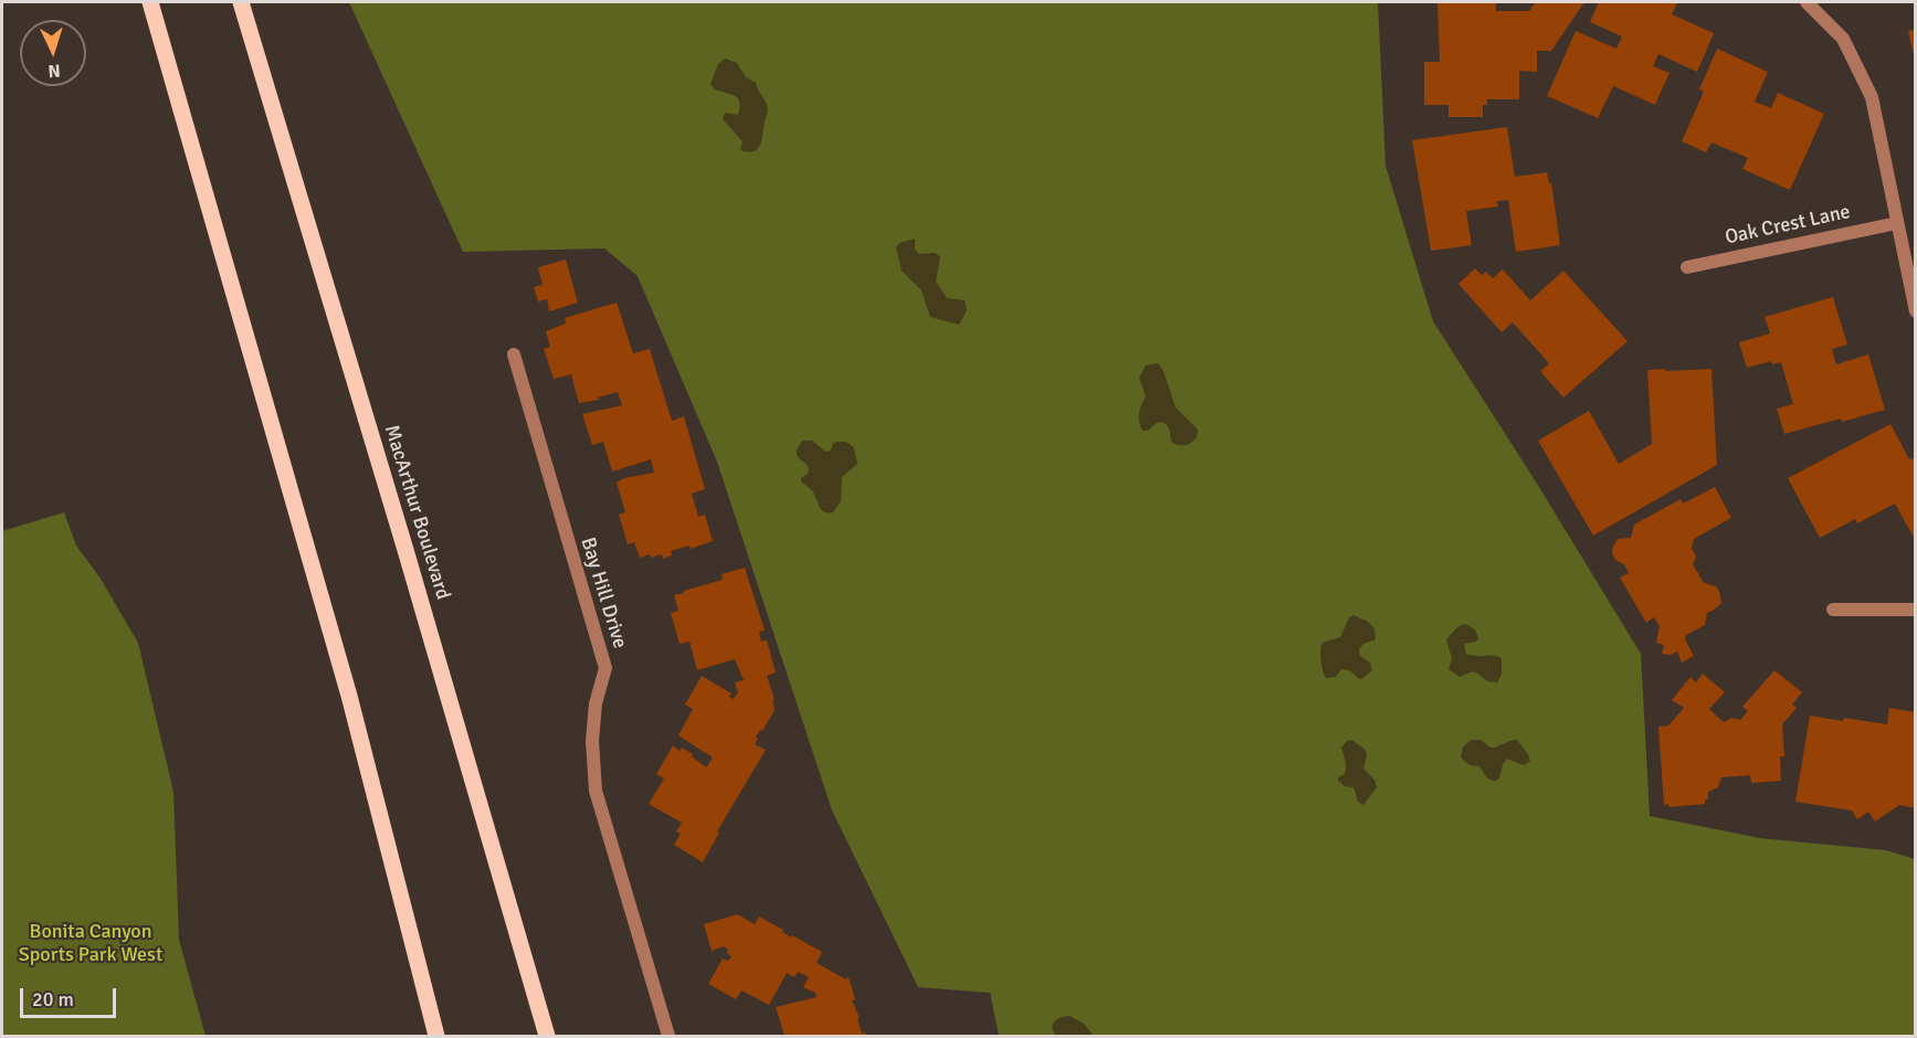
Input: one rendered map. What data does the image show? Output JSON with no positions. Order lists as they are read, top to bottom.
{
  "streets": {
    "main road": ["MacArthur Boulevard"],
    "street": ["Oak Crest Lane", "Bay Hill Drive"]
  },
  "parks": ["Bonita Canyon Sports Park West"],
  "scale_bar": "20 m",
  "north": "bottom"
}
